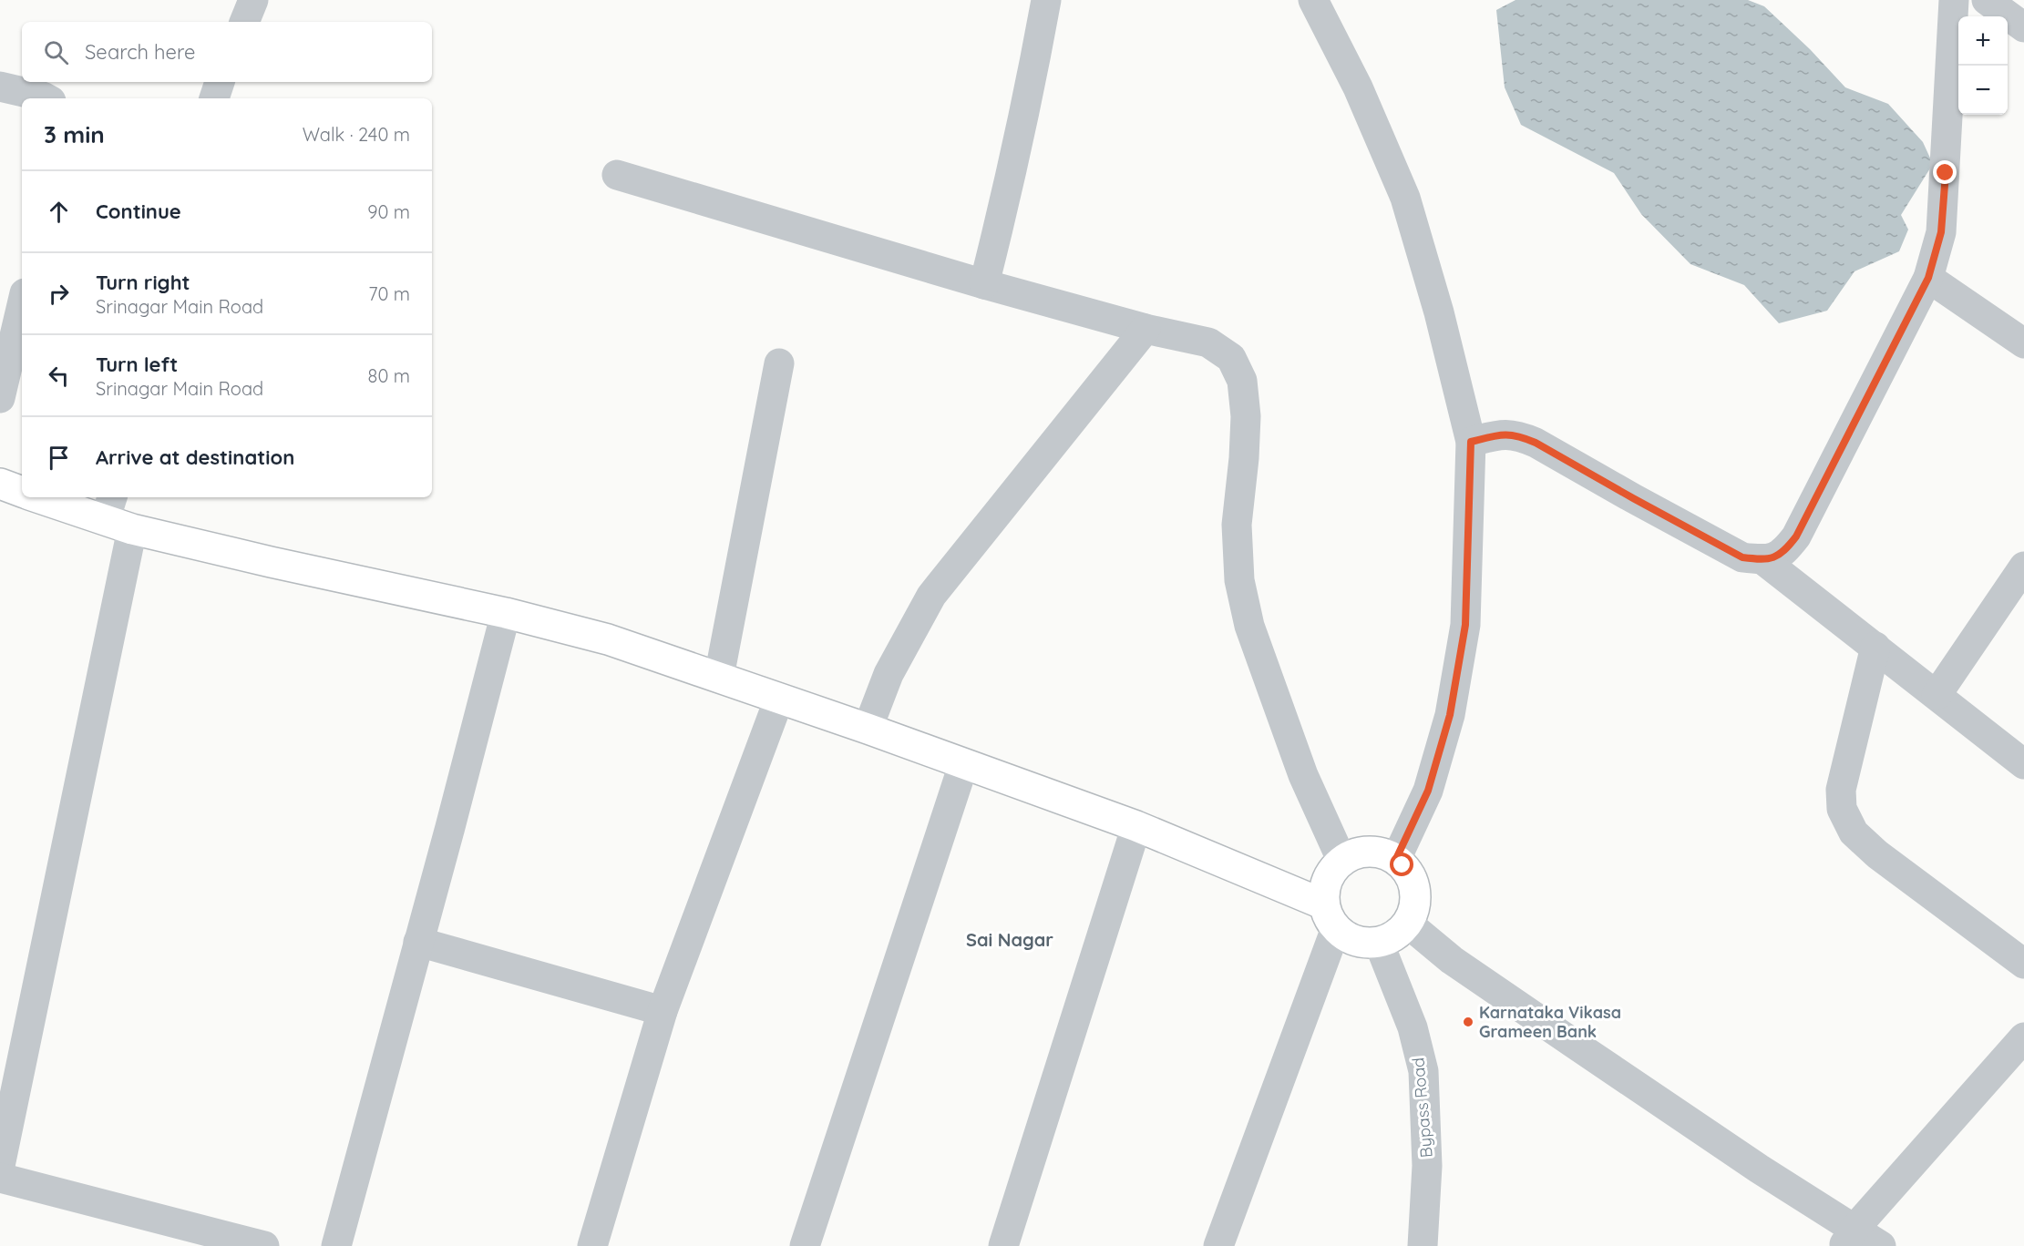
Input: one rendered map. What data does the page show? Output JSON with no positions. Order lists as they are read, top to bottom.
{
  "streets": {
    "street": ["Bypass Road"]
  },
  "districts": ["Sai Nagar"],
  "places": ["Karnataka Vikasa Grameen Bank"],
  "page": {
    "map_buttons": ["+", "−"],
    "search": "Search here",
    "heading": ["3 min", "Walk · 240 m"],
    "list": [
      ["Continue", "90 m"],
      ["Turn right", "Srinagar Main Road", "70 m"],
      ["Turn left", "Srinagar Main Road", "80 m"],
      "Arrive at destination"
    ]
  }
}
